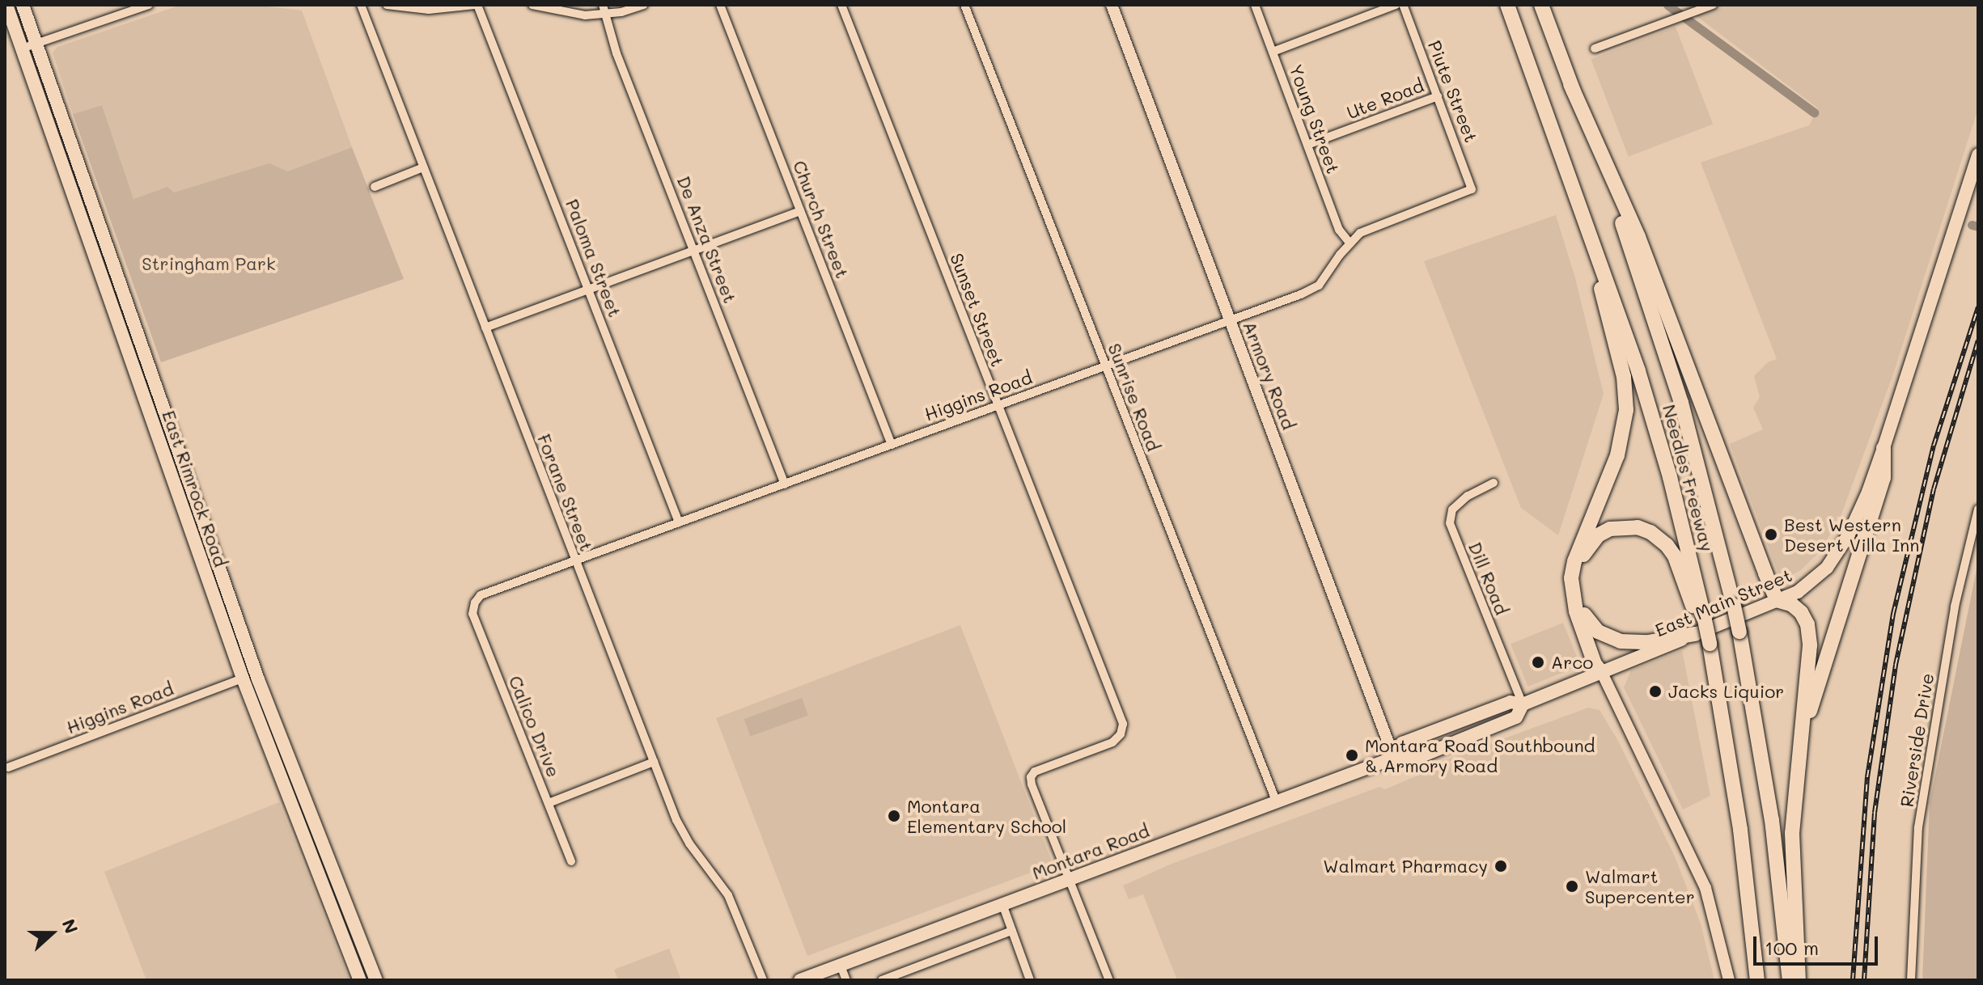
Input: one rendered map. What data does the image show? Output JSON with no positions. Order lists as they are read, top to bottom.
{
  "streets": {
    "highway": ["Needles Freeway"],
    "main road": [
      "Armory Road",
      "East Rimrock Road",
      "East Main Street",
      "Montara Road"
    ],
    "street": [
      "Piute Street",
      "Ute Road",
      "Young Street",
      "Church Street",
      "De Anza Street",
      "Paloma Street",
      "Sunset Street",
      "Higgins Road",
      "Sunrise Road",
      "Forane Street",
      "Dill Road",
      "Calico Drive",
      "Riverside Drive"
    ]
  },
  "crossings": [
    ["Piute Street", "Ute Road"],
    ["Piute Street", "Higgins Road"],
    ["Ute Road", "Young Street"],
    ["Young Street", "Higgins Road"],
    ["Church Street", "Higgins Road"],
    ["De Anza Street", "Higgins Road"],
    ["Paloma Street", "Higgins Road"],
    ["Sunset Street", "Higgins Road"],
    ["Sunset Street", "Montara Road"],
    ["Armory Road", "Higgins Road"],
    ["Armory Road", "Montara Road"],
    ["Higgins Road", "Sunrise Road"],
    ["Higgins Road", "East Rimrock Road"],
    ["Higgins Road", "Forane Street"],
    ["Higgins Road", "Calico Drive"],
    ["Sunrise Road", "Montara Road"],
    ["Needles Freeway", "East Main Street"],
    ["Dill Road", "Montara Road"],
    ["East Main Street", "Montara Road"]
  ],
  "parks": ["Stringham Park"],
  "places": [
    "Best Western Desert Villa Inn",
    "Arco",
    "Jacks Liquior",
    "Montara Road Southbound & Armory Road",
    "Montara Elementary School",
    "Walmart Pharmacy",
    "Walmart Supercenter"
  ],
  "scale_bar": "100 m",
  "north": "right"
}
